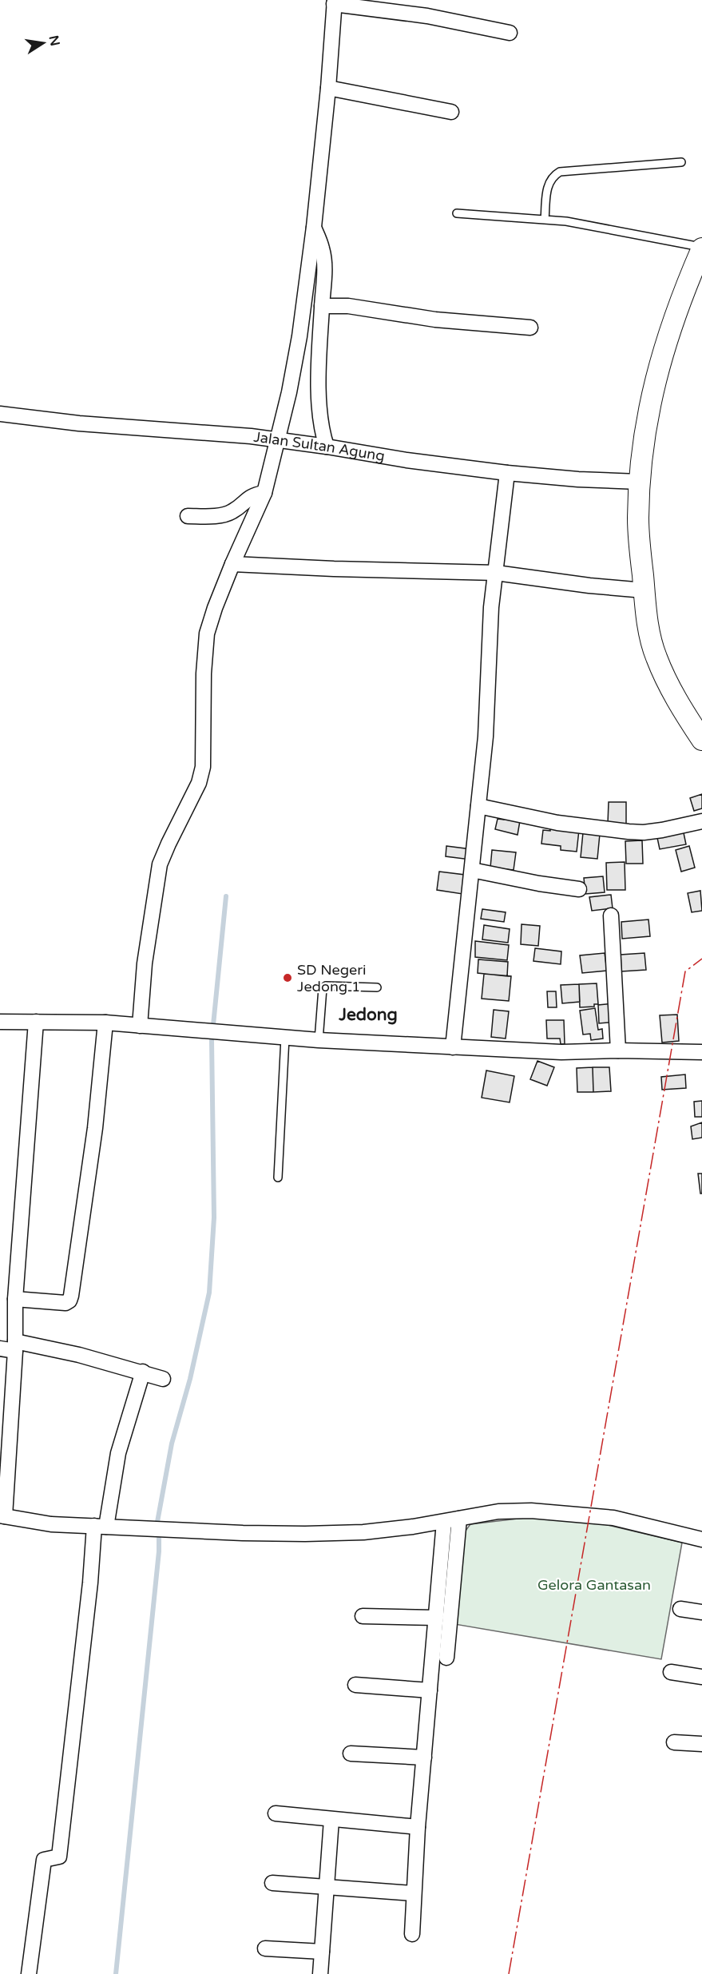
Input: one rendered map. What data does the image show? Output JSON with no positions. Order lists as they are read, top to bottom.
{
  "streets": {
    "street": ["Jalan Sultan Agung"]
  },
  "districts": ["Jedong"],
  "parks": ["Gelora Gantasan"],
  "places": ["SD Negeri Jedong 1"],
  "north": "right"
}
